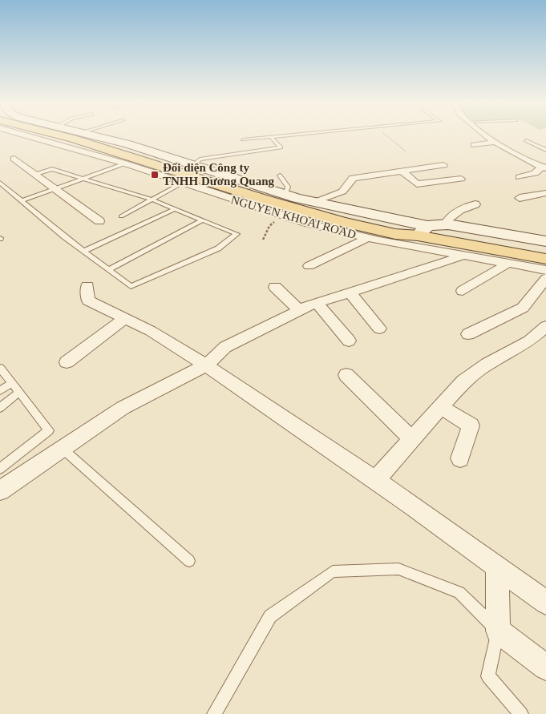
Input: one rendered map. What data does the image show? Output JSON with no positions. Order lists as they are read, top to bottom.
{
  "streets": {
    "main road": ["NGUYEN KHOAI ROAD"]
  },
  "places": {
    "transit": ["Đối diện Công ty TNHH Dương Quang"]
  }
}
